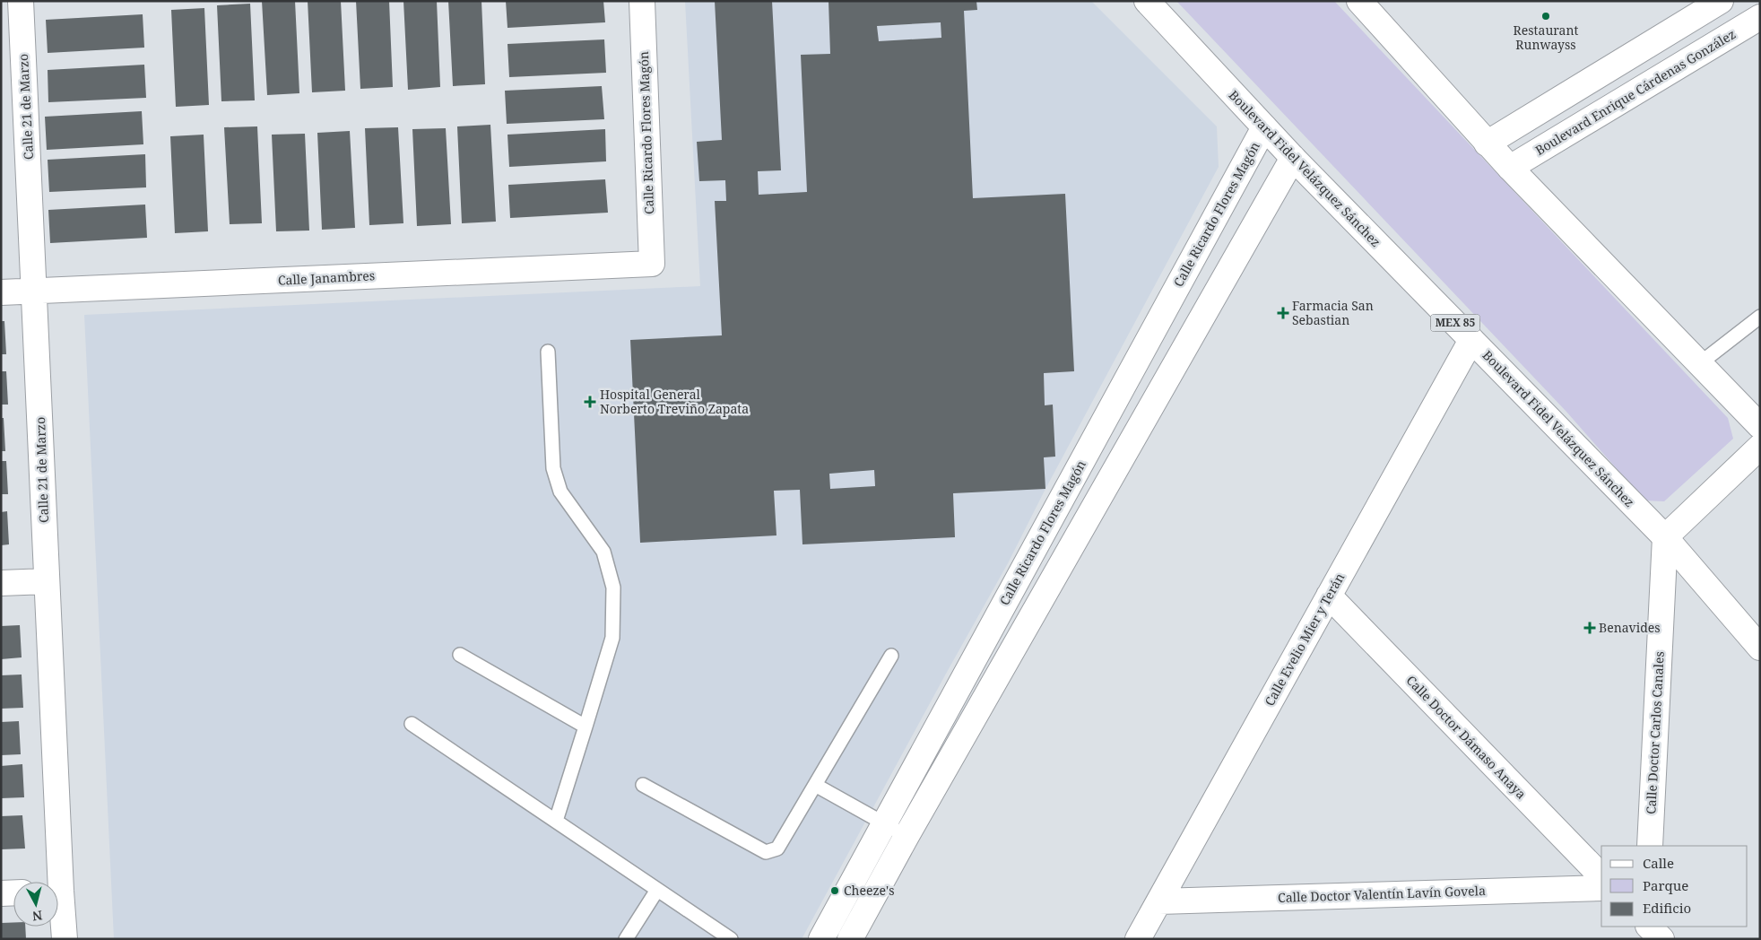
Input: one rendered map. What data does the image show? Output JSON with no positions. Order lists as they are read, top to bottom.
{
  "streets": {
    "street": [
      "Boulevard Enrique Cárdenas González",
      "Calle 21 de Marzo",
      "Calle Ricardo Flores Magón",
      "Boulevard Fidel Velázquez Sánchez",
      "Calle Janambres",
      "MEX 85",
      "Calle Evelio Mier y Terán",
      "Calle Doctor Carlos Canales",
      "Calle Doctor Dámaso Anaya",
      "Calle Doctor Valentín Lavín Govela"
    ]
  },
  "crossings": [
    ["Calle 21 de Marzo", "Calle Janambres"],
    ["Calle Ricardo Flores Magón", "Boulevard Fidel Velázquez Sánchez"],
    ["Calle Ricardo Flores Magón", "Calle Janambres"],
    ["Boulevard Fidel Velázquez Sánchez", "Calle Evelio Mier y Terán"],
    ["Boulevard Fidel Velázquez Sánchez", "Calle Doctor Carlos Canales"],
    ["Calle Evelio Mier y Terán", "Calle Doctor Dámaso Anaya"],
    ["Calle Evelio Mier y Terán", "Calle Doctor Valentín Lavín Govela"]
  ],
  "places": {
    "other": ["Restaurant Runwayss", "Cheeze's"],
    "health": ["Farmacia San Sebastian", "Hospital General Norberto Treviño Zapata", "Benavides"]
  },
  "legend": ["Calle", "Parque", "Edificio"],
  "north": "bottom"
}
